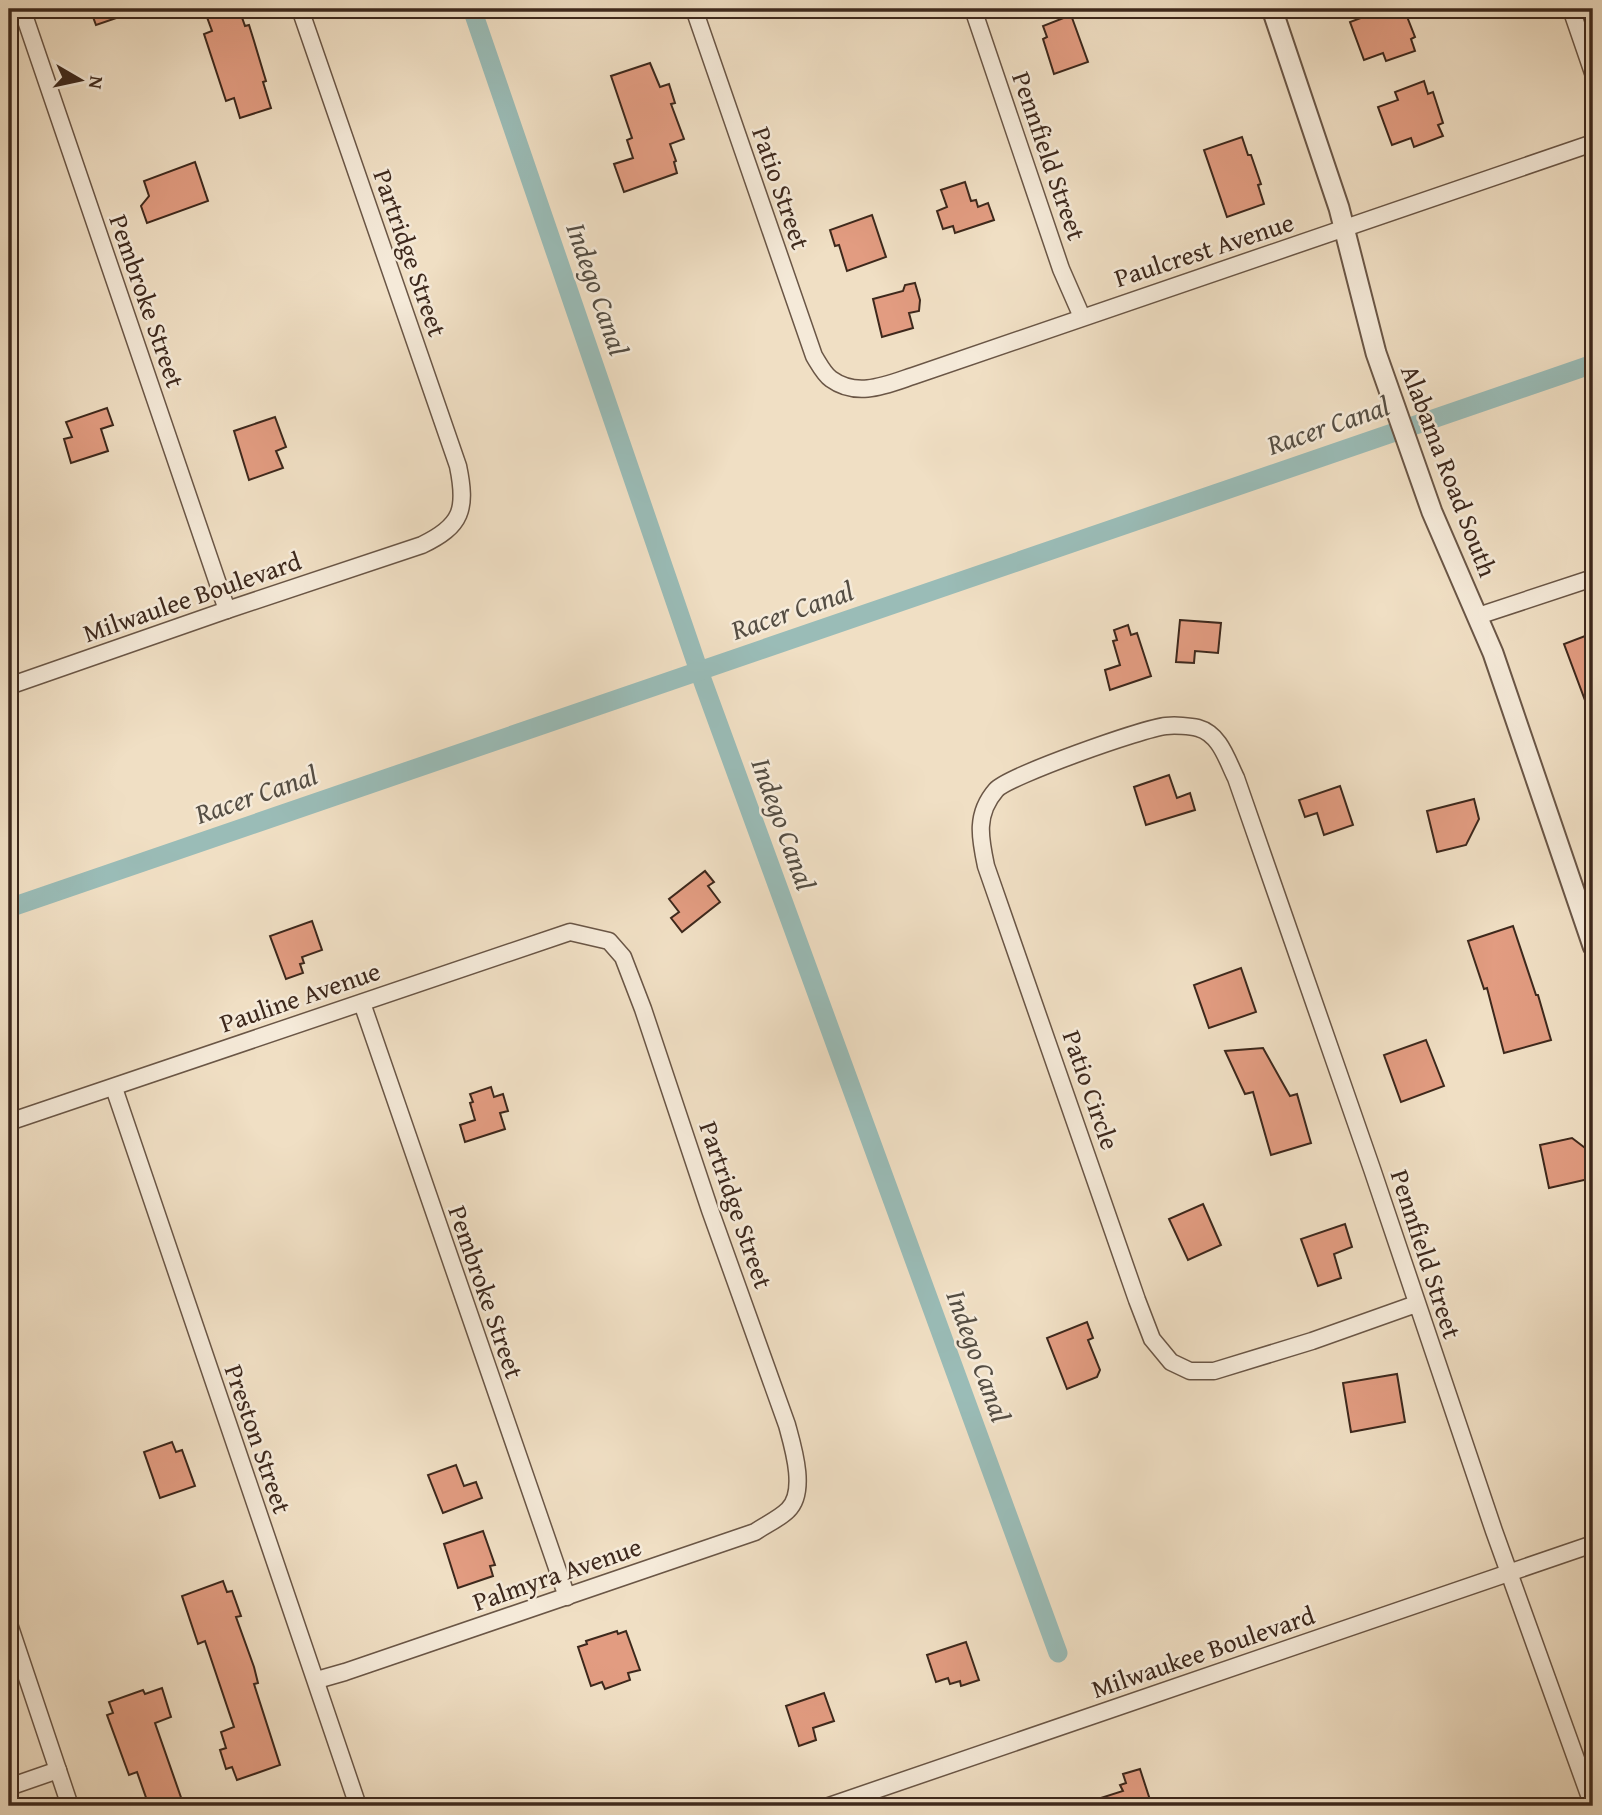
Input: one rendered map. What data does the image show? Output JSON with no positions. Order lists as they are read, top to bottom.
{
  "streets": {
    "street": [
      "Pennfield Street",
      "Patio Street",
      "Paulcrest Avenue",
      "Partridge Street",
      "Pembroke Street",
      "Alabama Road South",
      "Milwaulee Boulevard",
      "Pauline Avenue",
      "Patio Circle",
      "Preston Street",
      "Palmyra Avenue",
      "Milwaukee Boulevard"
    ]
  },
  "crossings": [
    ["Pennfield Street", "Paulcrest Avenue"],
    ["Pennfield Street", "Patio Circle"],
    ["Pennfield Street", "Milwaukee Boulevard"],
    ["Patio Street", "Paulcrest Avenue"],
    ["Paulcrest Avenue", "Alabama Road South"],
    ["Partridge Street", "Milwaulee Boulevard"],
    ["Partridge Street", "Pauline Avenue"],
    ["Partridge Street", "Palmyra Avenue"],
    ["Pembroke Street", "Milwaulee Boulevard"],
    ["Pembroke Street", "Pauline Avenue"],
    ["Pembroke Street", "Palmyra Avenue"],
    ["Pauline Avenue", "Preston Street"],
    ["Preston Street", "Palmyra Avenue"]
  ],
  "water": ["Indego Canal", "Racer Canal"],
  "north": "right"
}
